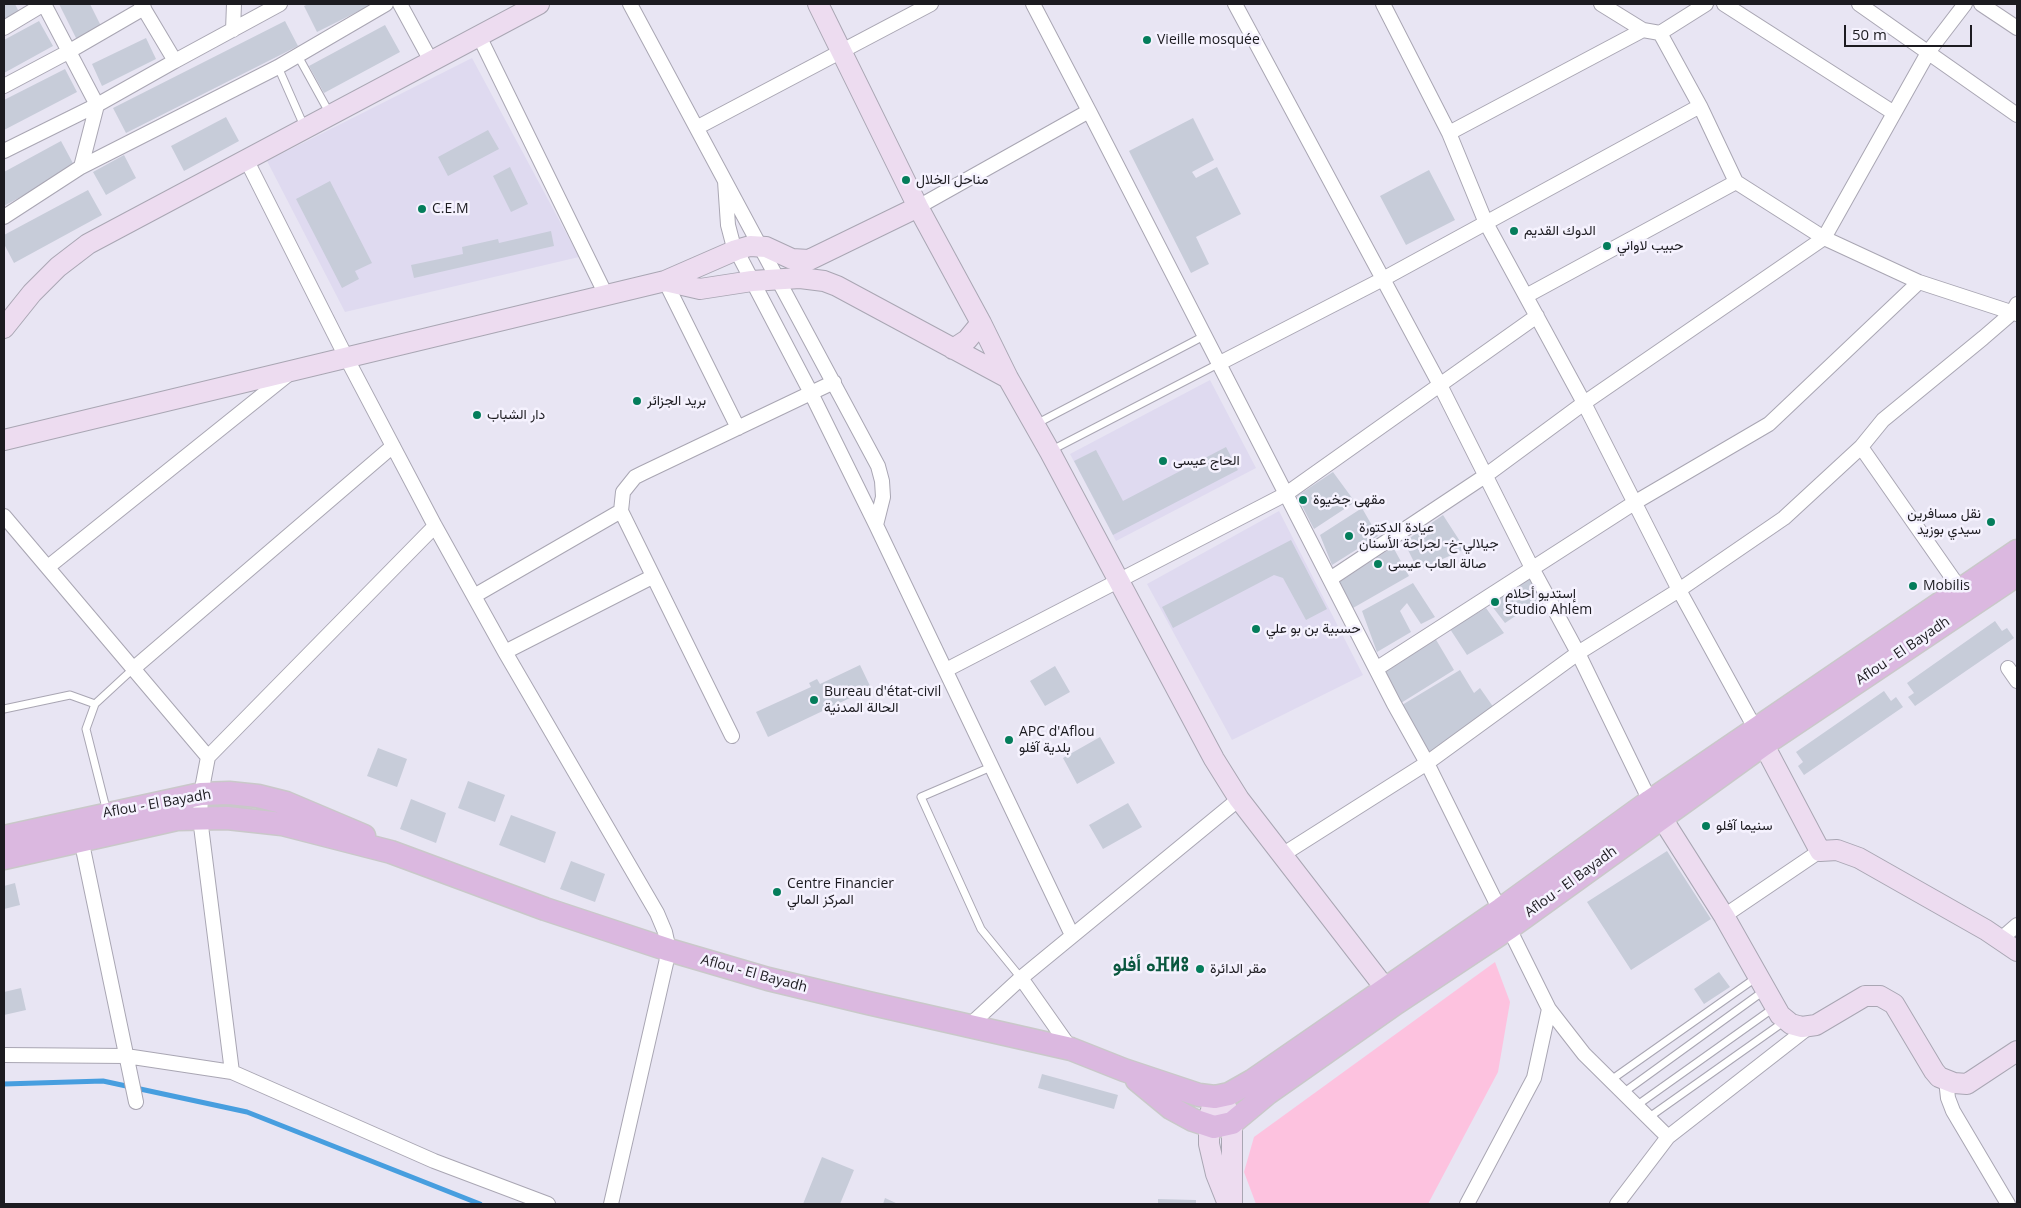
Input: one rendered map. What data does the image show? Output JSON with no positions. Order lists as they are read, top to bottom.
{
  "streets": {
    "main road": ["Aflou - El Bayadh"]
  },
  "districts": ["أفلو ⴰⴼⵍⵓ"],
  "places": [
    "Vieille mosquée",
    "مناحل الخلال",
    "C.E.M",
    "الدوك القديم",
    "حبيب لاواني",
    "بريد الجزائر",
    "دار الشباب",
    "الحاج عيسى",
    "مقهى جخيوة",
    "نقل مسافرين سيدي بوزيد",
    "عيادة الدكتورة جيلالي-خ- لجراحة الأسنان",
    "صالة العاب عيسى",
    "Mobilis",
    "إستديو أحلام Studio Ahlem",
    "حسبية بن بو علي",
    "Bureau d'état-civil الحالة المدنية",
    "APC d'Aflou بلدية آفلو",
    "سنيما آفلو",
    "Centre Financier المركز المالي",
    "مقر الدائرة"
  ],
  "scale_bar": "50 m"
}
